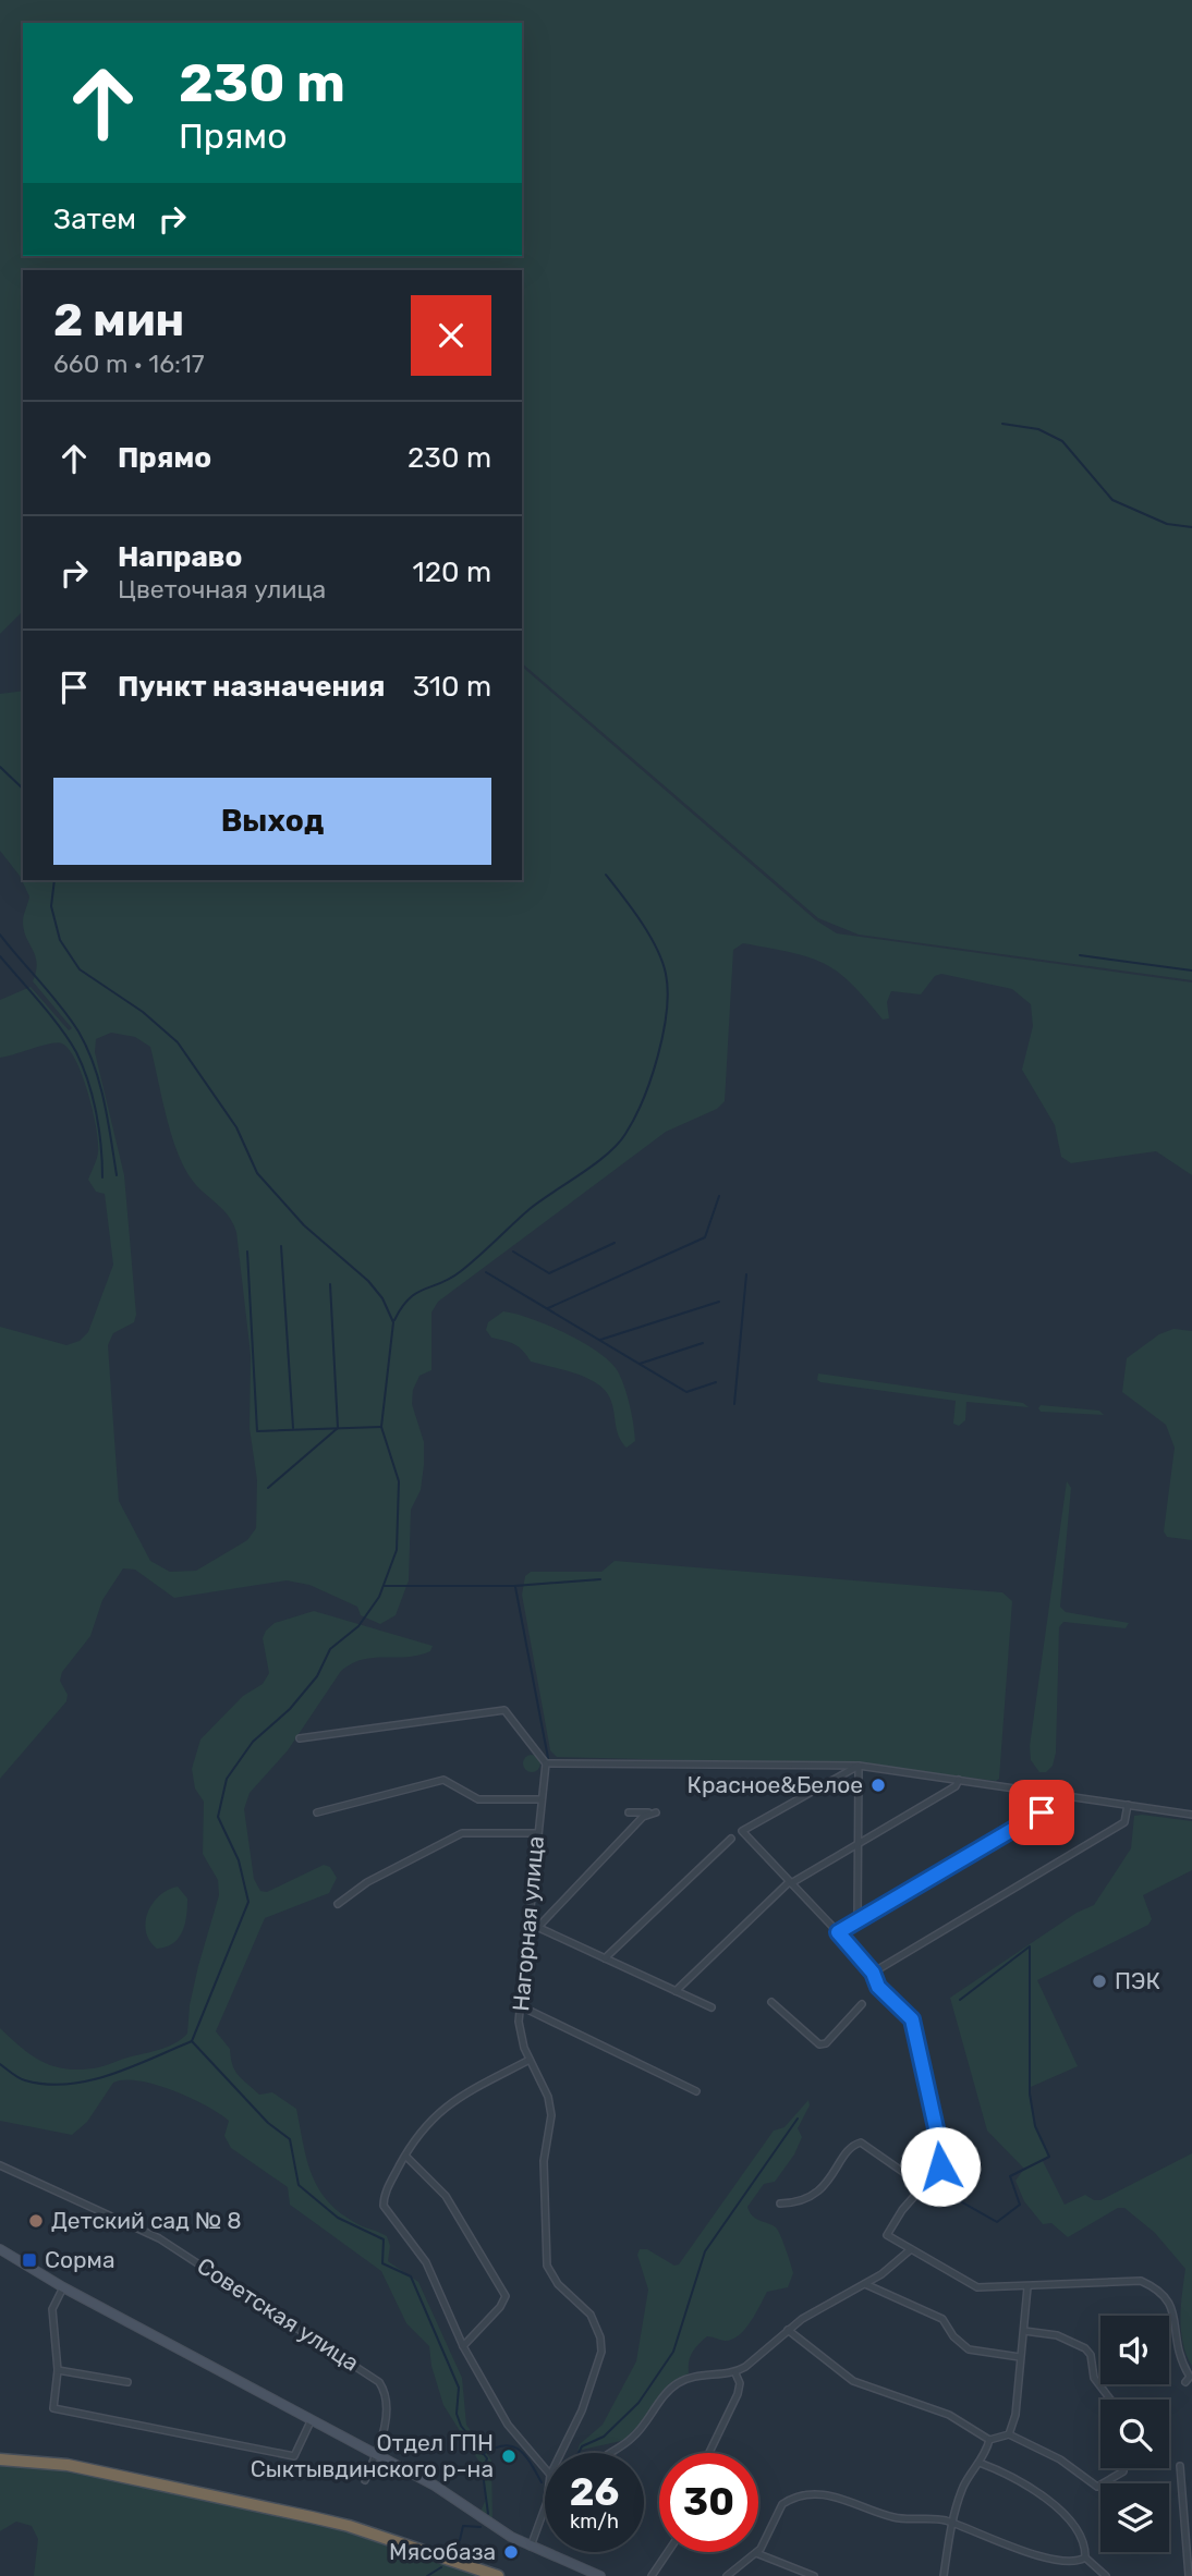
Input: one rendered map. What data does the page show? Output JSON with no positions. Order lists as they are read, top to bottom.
{
  "streets": {
    "street": ["Нагорная улица", "Советская улица"]
  },
  "places": {
    "other": [
      "Красное&Белое",
      "ПЭК",
      "Детский сад № 8",
      "Отдел ГПН Сыктывдинского р-на",
      "Мясобаза"
    ],
    "transit": ["Сорма"]
  },
  "page": {
    "turn": ["230 m", "Прямо"],
    "then": "Затем",
    "heading": ["2 мин", "660 m · 16:17"],
    "list": [
      {
        "name": "Прямо",
        "value": "230 m"
      },
      {
        "name": "Направо",
        "note": "Цветочная улица",
        "value": "120 m"
      },
      {
        "name": "Пункт назначения",
        "value": "310 m"
      }
    ],
    "buttons": "Выход",
    "speed": "26 km/h",
    "limit": "30"
  }
}
